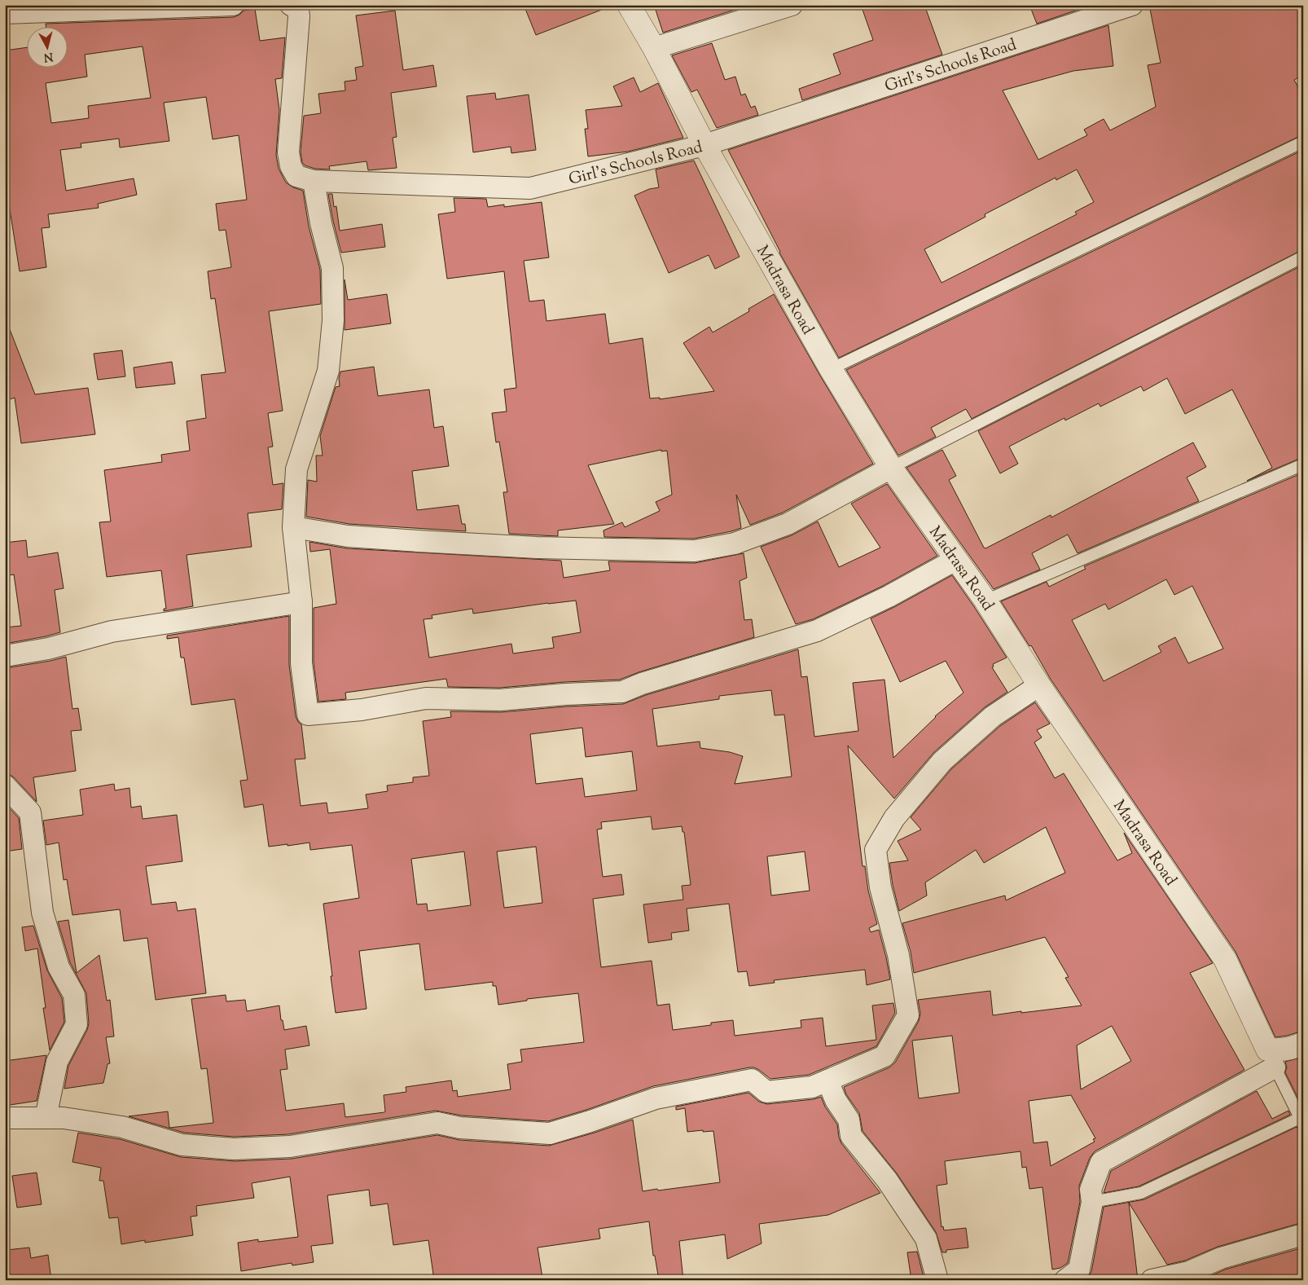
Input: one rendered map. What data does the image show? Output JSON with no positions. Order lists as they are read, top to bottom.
{
  "streets": {
    "street": ["Girl's Schools Road", "Madrasa Road"]
  },
  "crossings": [
    ["Girl's Schools Road", "Madrasa Road"]
  ],
  "north": "bottom"
}
